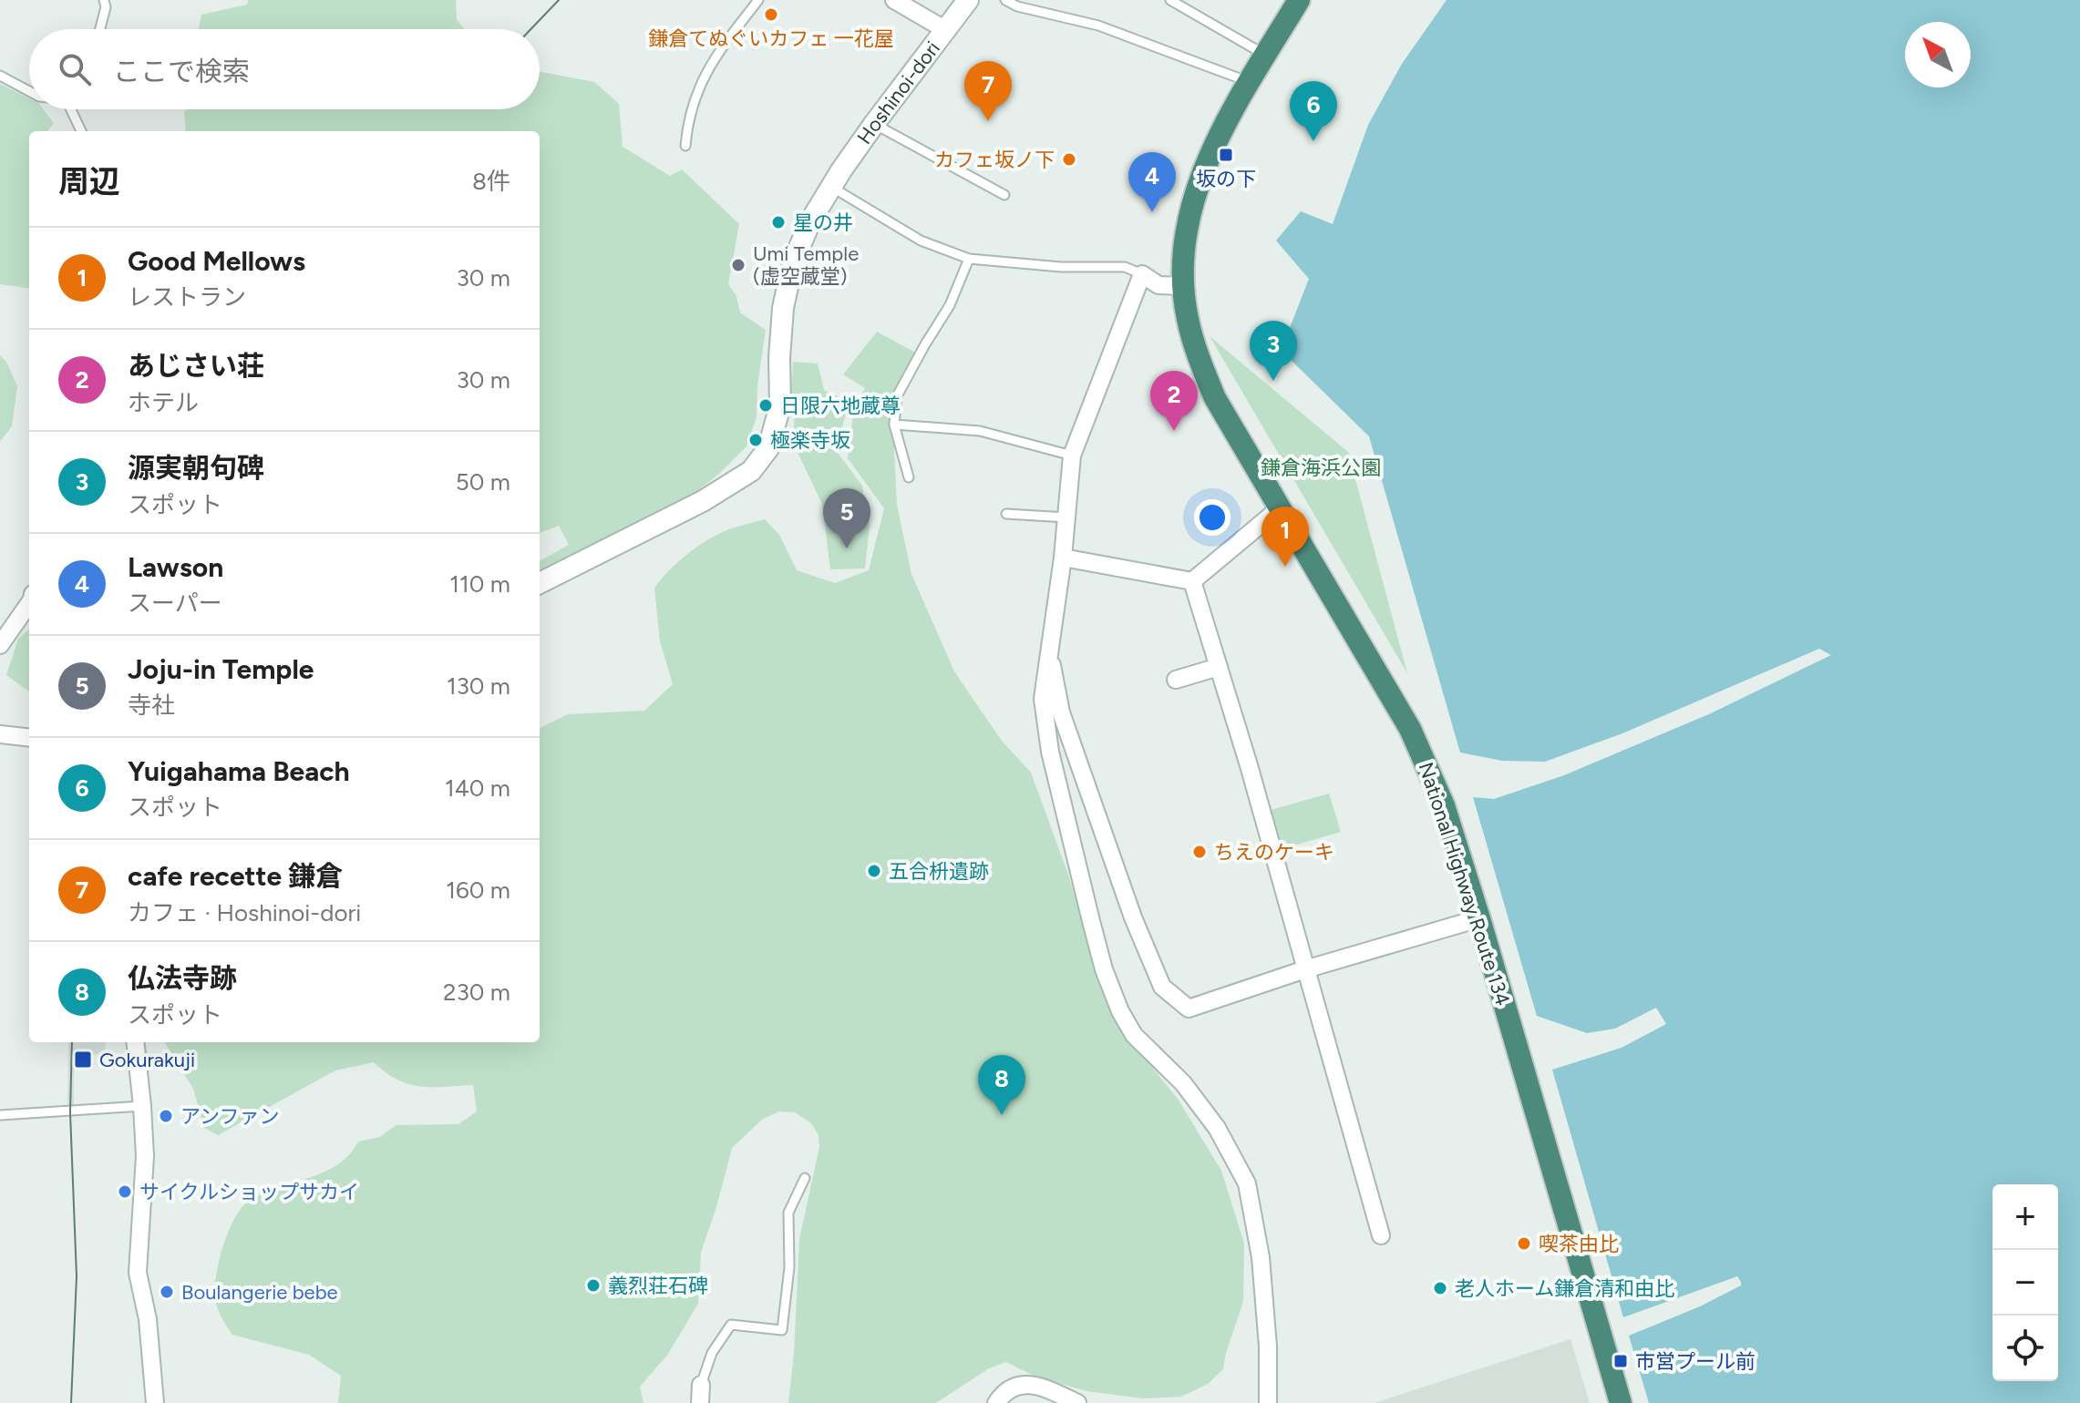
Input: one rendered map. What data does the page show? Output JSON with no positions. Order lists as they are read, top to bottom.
{
  "streets": {
    "highway": ["National Highway Route 134"],
    "street": ["Hoshinoi-dori"]
  },
  "parks": ["鎌倉海浜公園"],
  "places": {
    "other": [
      "鎌倉てぬぐいカフェ 一花屋",
      "カフェ坂ノ下",
      "星の井",
      "Umi Temple (虚空蔵堂)",
      "日限六地蔵尊",
      "極楽寺坂",
      "ちえのケーキ",
      "五合枡遺跡",
      "アンファン",
      "サイクルショップサカイ",
      "喫茶由比",
      "義烈荘石碑",
      "老人ホーム鎌倉清和由比",
      "Boulangerie bebe"
    ],
    "transit": ["坂の下", "Gokurakuji", "市営プール前"]
  },
  "north": "top left",
  "page": {
    "search": "ここで検索",
    "pins": [
      "7",
      "6",
      "4",
      "3",
      "2",
      "5",
      "1",
      "8"
    ],
    "heading": ["周辺", "8件"],
    "list": [
      {
        "mark": "1",
        "name": "Good Mellows",
        "note": "レストラン",
        "value": "30 m"
      },
      {
        "mark": "2",
        "name": "あじさい荘",
        "note": "ホテル",
        "value": "30 m"
      },
      {
        "mark": "3",
        "name": "源実朝句碑",
        "note": "スポット",
        "value": "50 m"
      },
      {
        "mark": "4",
        "name": "Lawson",
        "note": "スーパー",
        "value": "110 m"
      },
      {
        "mark": "5",
        "name": "Joju-in Temple",
        "note": "寺社",
        "value": "130 m"
      },
      {
        "mark": "6",
        "name": "Yuigahama Beach",
        "note": "スポット",
        "value": "140 m"
      },
      {
        "mark": "7",
        "name": "cafe recette 鎌倉",
        "note": "カフェ · Hoshinoi-dori",
        "value": "160 m"
      },
      {
        "mark": "8",
        "name": "仏法寺跡",
        "note": "スポット",
        "value": "230 m"
      }
    ],
    "map_buttons": ["+", "−"]
  }
}
